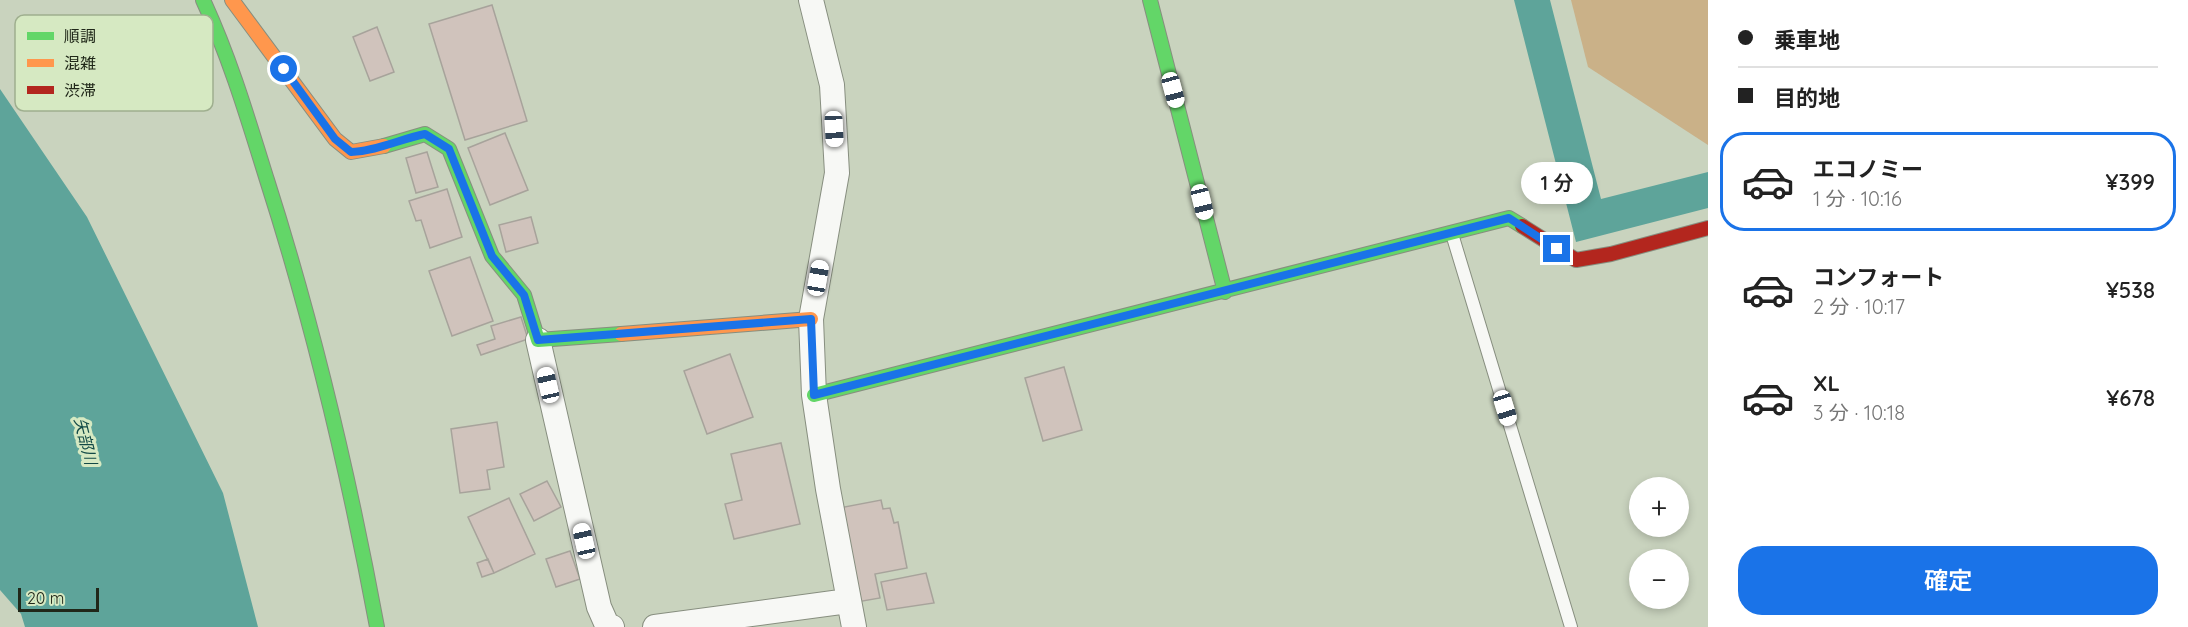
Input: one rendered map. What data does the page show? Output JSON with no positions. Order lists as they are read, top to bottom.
{
  "water": ["矢部川"],
  "legend": ["順調", "混雑", "渋滞"],
  "scale_bar": "20 m",
  "page": {
    "banner": ["乗車地", "目的地"],
    "list": [
      {
        "name": "エコノミー",
        "note": "1 分 · 10:16",
        "value": "¥399"
      },
      {
        "name": "コンフォート",
        "note": "2 分 · 10:17",
        "value": "¥538"
      },
      {
        "name": "XL",
        "note": "3 分 · 10:18",
        "value": "¥678"
      }
    ],
    "bubble": "1 分",
    "map_buttons": ["+", "−"],
    "buttons": "確定",
    "scale": "20 m"
  }
}
